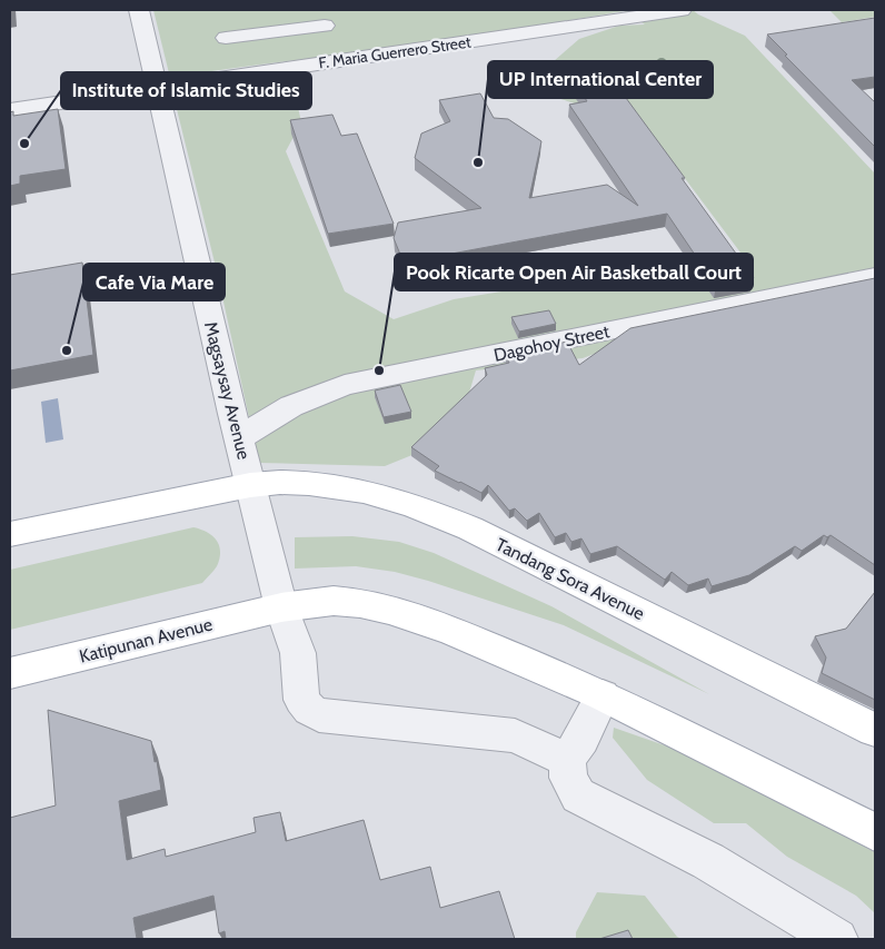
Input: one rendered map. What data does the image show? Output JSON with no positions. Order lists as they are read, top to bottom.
{
  "streets": {
    "main road": ["Tandang Sora Avenue", "Katipunan Avenue"],
    "street": ["F. Maria Guerrero Street", "Dagohoy Street", "Magsaysay Avenue"]
  },
  "crossings": [
    ["F. Maria Guerrero Street", "Magsaysay Avenue"],
    ["Dagohoy Street", "Magsaysay Avenue"],
    ["Magsaysay Avenue", "Tandang Sora Avenue"],
    ["Magsaysay Avenue", "Katipunan Avenue"]
  ],
  "places": [
    "Institute of Islamic Studies",
    "UP International Center",
    "Cafe Via Mare",
    "Pook Ricarte Open Air Basketball Court"
  ]
}
